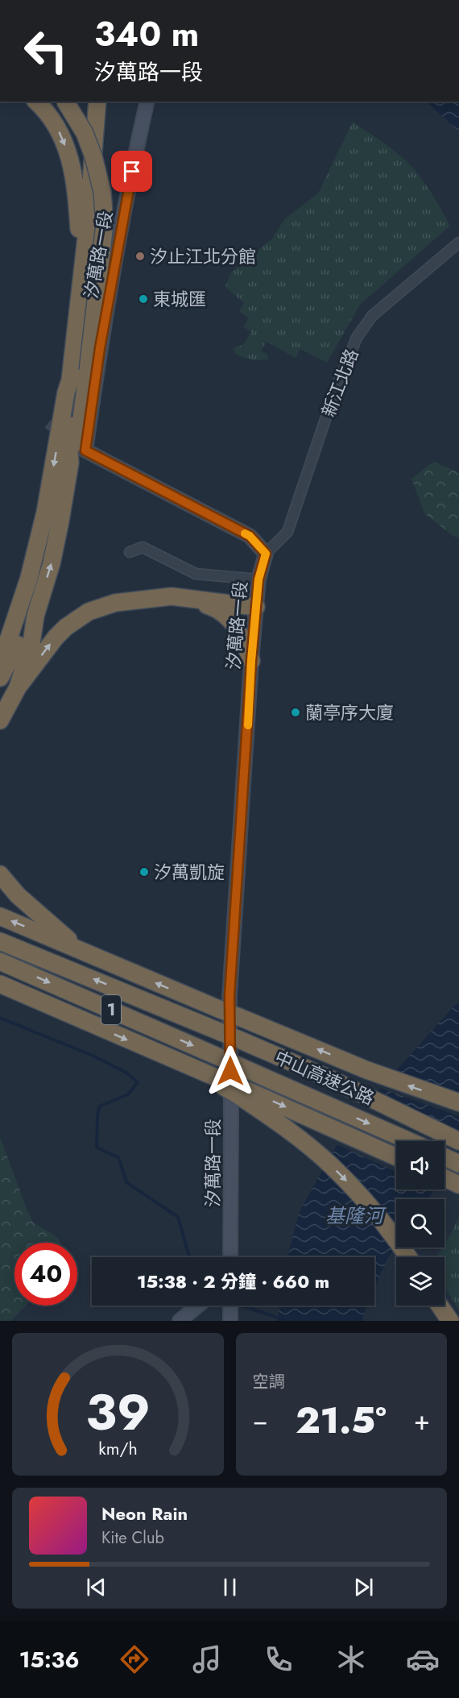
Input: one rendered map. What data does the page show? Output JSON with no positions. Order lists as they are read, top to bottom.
{
  "streets": {
    "highway": ["1", "中山高速公路"],
    "street": ["汐萬路一段", "新江北路"]
  },
  "crossings": [
    ["汐萬路一段", "新江北路"]
  ],
  "water": ["基隆河"],
  "places": [
    "汐止江北分館",
    "東城匯",
    "蘭亭序大廈",
    "汐萬凱旋"
  ],
  "page": {
    "turn": ["340 m", "汐萬路一段"],
    "limit": "40",
    "trip": "15:38 · 2 分鐘 · 660 m",
    "tile": "空調",
    "heat": ["−", "21.5°", "+"],
    "song": ["Neon Rain", "Kite Club"],
    "tabs": "15:36",
    "gauge": ["39", "km/h"]
  }
}
